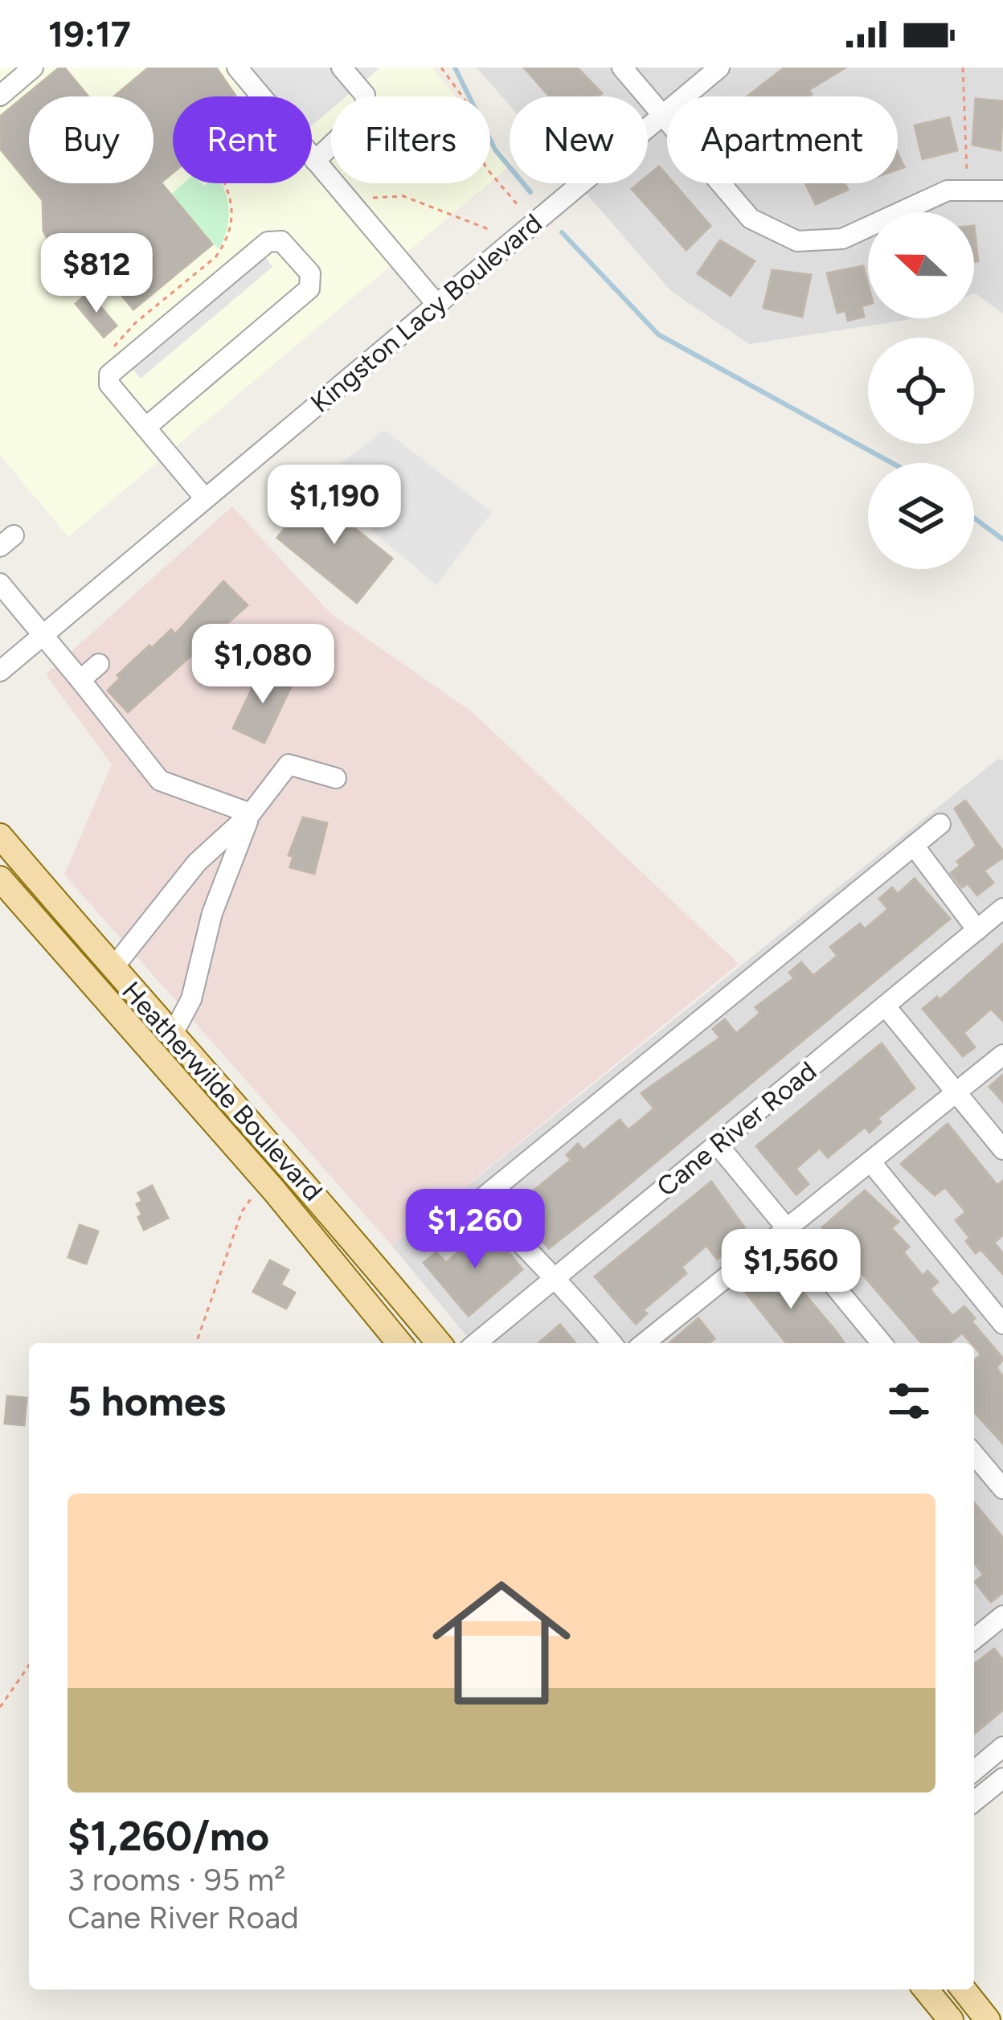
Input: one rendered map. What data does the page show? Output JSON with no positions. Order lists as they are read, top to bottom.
{
  "streets": {
    "main road": ["Heatherwilde Boulevard"],
    "street": ["Kingston Lacy Boulevard", "Cane River Road"]
  },
  "north": "left",
  "page": {
    "status": "19:17",
    "chip": [
      "Buy",
      "Rent",
      "Filters",
      "New",
      "Apartment"
    ],
    "price": [
      "$812",
      "$1,190",
      "$1,080",
      "$1,260",
      "$1,560"
    ],
    "heading": "5 homes",
    "list": [
      {
        "name": "$1,260/mo",
        "note": "3 rooms · 95 m² · Cane River Road"
      }
    ]
  }
}
